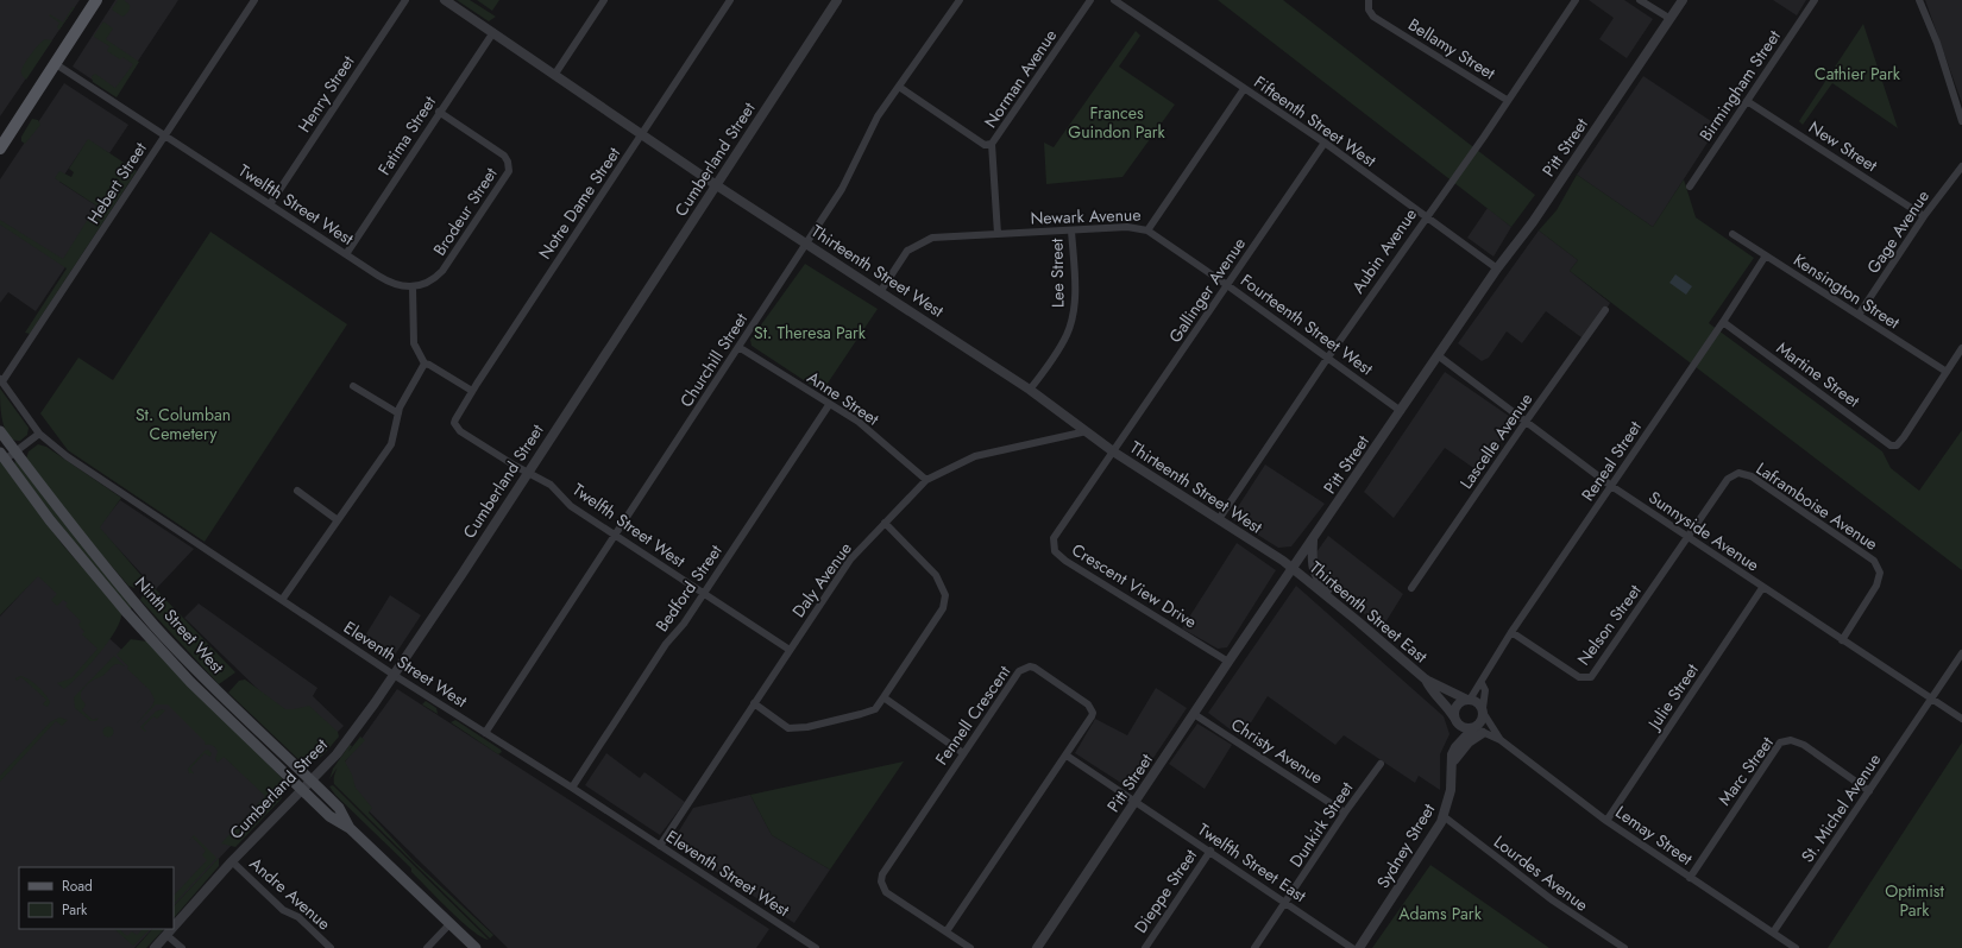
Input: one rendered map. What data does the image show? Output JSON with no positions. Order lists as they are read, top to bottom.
{
  "streets": {
    "main road": ["Ninth Street West"],
    "street": [
      "Bellamy Street",
      "Norman Avenue",
      "Birmingham Street",
      "Henry Street",
      "Fifteenth Street West",
      "Fatima Street",
      "New Street",
      "Pitt Street",
      "Cumberland Street",
      "Hebert Street",
      "Notre Dame Street",
      "Twelfth Street West",
      "Brodeur Street",
      "Newark Avenue",
      "Gage Avenue",
      "Aubin Avenue",
      "Thirteenth Street West",
      "Lee Street",
      "Gallinger Avenue",
      "Kensington Street",
      "Fourteenth Street West",
      "Churchill Street",
      "Martine Street",
      "Anne Street",
      "Lascelle Avenue",
      "Reneal Street",
      "Laframboise Avenue",
      "Sunnyside Avenue",
      "Daly Avenue",
      "Crescent View Drive",
      "Bedford Street",
      "Thirteenth Street East",
      "Nelson Street",
      "Eleventh Street West",
      "Julie Street",
      "Fennell Crescent",
      "Christy Avenue",
      "Marc Street",
      "St. Michel Avenue",
      "Dunkirk Street",
      "Lemay Street",
      "Sydney Street",
      "Twelfth Street East",
      "Lourdes Avenue",
      "Dieppe Street",
      "Andre Avenue"
    ]
  },
  "crossings": [
    ["Bellamy Street", "Aubin Avenue"],
    ["Norman Avenue", "Newark Avenue"],
    ["Birmingham Street", "New Street"],
    ["Henry Street", "Twelfth Street West"],
    ["Fifteenth Street West", "Pitt Street"],
    ["Fifteenth Street West", "Newark Avenue"],
    ["Fifteenth Street West", "Aubin Avenue"],
    ["Fifteenth Street West", "Gallinger Avenue"],
    ["Fatima Street", "Twelfth Street West"],
    ["Fatima Street", "Brodeur Street"],
    ["Fatima Street", "Thirteenth Street West"],
    ["New Street", "Gage Avenue"],
    ["Pitt Street", "Thirteenth Street West"],
    ["Pitt Street", "Fourteenth Street West"],
    ["Pitt Street", "Sunnyside Avenue"],
    ["Pitt Street", "Crescent View Drive"],
    ["Pitt Street", "Thirteenth Street East"],
    ["Pitt Street", "Christy Avenue"],
    ["Pitt Street", "Twelfth Street East"],
    ["Cumberland Street", "Twelfth Street West"],
    ["Cumberland Street", "Thirteenth Street West"],
    ["Cumberland Street", "Ninth Street West"],
    ["Cumberland Street", "Eleventh Street West"],
    ["Cumberland Street", "Andre Avenue"],
    ["Hebert Street", "Twelfth Street West"],
    ["Hebert Street", "Eleventh Street West"],
    ["Notre Dame Street", "Twelfth Street West"],
    ["Notre Dame Street", "Thirteenth Street West"],
    ["Twelfth Street West", "Brodeur Street"],
    ["Twelfth Street West", "Churchill Street"],
    ["Twelfth Street West", "Daly Avenue"],
    ["Twelfth Street West", "Bedford Street"],
    ["Newark Avenue", "Thirteenth Street West"],
    ["Newark Avenue", "Lee Street"],
    ["Newark Avenue", "Fourteenth Street West"],
    ["Gage Avenue", "Kensington Street"],
    ["Aubin Avenue", "Thirteenth Street West"],
    ["Aubin Avenue", "Fourteenth Street West"],
    ["Thirteenth Street West", "Lee Street"],
    ["Thirteenth Street West", "Gallinger Avenue"],
    ["Thirteenth Street West", "Churchill Street"],
    ["Thirteenth Street West", "Daly Avenue"],
    ["Thirteenth Street West", "Crescent View Drive"],
    ["Thirteenth Street West", "Thirteenth Street East"],
    ["Gallinger Avenue", "Fourteenth Street West"],
    ["Gallinger Avenue", "Crescent View Drive"],
    ["Kensington Street", "Martine Street"],
    ["Kensington Street", "Reneal Street"],
    ["Churchill Street", "Anne Street"],
    ["Churchill Street", "Eleventh Street West"],
    ["Martine Street", "Reneal Street"],
    ["Anne Street", "Daly Avenue"],
    ["Anne Street", "Bedford Street"],
    ["Lascelle Avenue", "Sunnyside Avenue"],
    ["Reneal Street", "Sunnyside Avenue"],
    ["Reneal Street", "Thirteenth Street East"],
    ["Reneal Street", "Nelson Street"],
    ["Reneal Street", "Lemay Street"],
    ["Reneal Street", "Sydney Street"],
    ["Laframboise Avenue", "Sunnyside Avenue"],
    ["Laframboise Avenue", "Nelson Street"],
    ["Sunnyside Avenue", "Nelson Street"],
    ["Sunnyside Avenue", "Julie Street"],
    ["Sunnyside Avenue", "St. Michel Avenue"],
    ["Daly Avenue", "Eleventh Street West"],
    ["Bedford Street", "Eleventh Street West"],
    ["Thirteenth Street East", "Lemay Street"],
    ["Thirteenth Street East", "Sydney Street"],
    ["Julie Street", "Lemay Street"],
    ["Christy Avenue", "Dunkirk Street"],
    ["Marc Street", "St. Michel Avenue"],
    ["Marc Street", "Lemay Street"],
    ["St. Michel Avenue", "Lemay Street"],
    ["Dunkirk Street", "Twelfth Street East"],
    ["Lemay Street", "Sydney Street"],
    ["Sydney Street", "Lourdes Avenue"],
    ["Twelfth Street East", "Dieppe Street"]
  ],
  "parks": [
    "Cathier Park",
    "Frances Guindon Park",
    "St. Theresa Park",
    "St. Columban Cemetery",
    "Optimist Park",
    "Adams Park"
  ],
  "legend": ["Road", "Park"]
}
